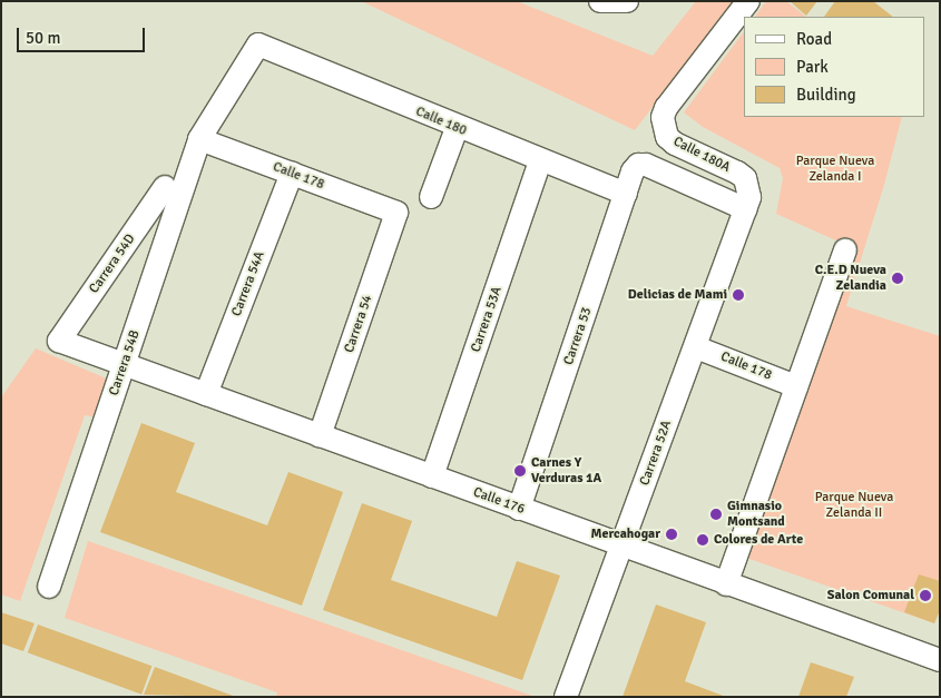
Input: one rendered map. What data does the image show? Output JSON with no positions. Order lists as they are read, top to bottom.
{
  "streets": {
    "street": [
      "Calle 180",
      "Calle 180A",
      "Calle 178",
      "Carrera 54D",
      "Carrera 54A",
      "Carrera 53A",
      "Carrera 54",
      "Carrera 53",
      "Carrera 54B",
      "Carrera 52A",
      "Calle 176"
    ]
  },
  "crossings": [
    ["Calle 180", "Calle 178"],
    ["Calle 180", "Carrera 53A"],
    ["Calle 180", "Carrera 53"],
    ["Calle 180", "Carrera 54B"],
    ["Calle 180A", "Carrera 53"],
    ["Calle 180A", "Carrera 52A"],
    ["Calle 178", "Carrera 54A"],
    ["Calle 178", "Carrera 54"],
    ["Calle 178", "Carrera 54B"],
    ["Calle 178", "Carrera 52A"],
    ["Carrera 54D", "Calle 176"],
    ["Carrera 54A", "Calle 176"],
    ["Carrera 53A", "Calle 176"],
    ["Carrera 54", "Calle 176"],
    ["Carrera 53", "Carrera 52A"],
    ["Carrera 53", "Calle 176"],
    ["Carrera 54B", "Calle 176"],
    ["Carrera 52A", "Calle 176"]
  ],
  "parks": ["Parque Nueva Zelanda I", "Parque Nueva Zelanda II"],
  "places": [
    "C.E.D Nueva Zelandia",
    "Delicias de Mami",
    "Carnes Y Verduras 1A",
    "Gimnasio Montsand",
    "Mercahogar",
    "Colores de Arte",
    "Salon Comunal"
  ],
  "legend": ["Road", "Park", "Building"],
  "scale_bar": "50 m"
}
